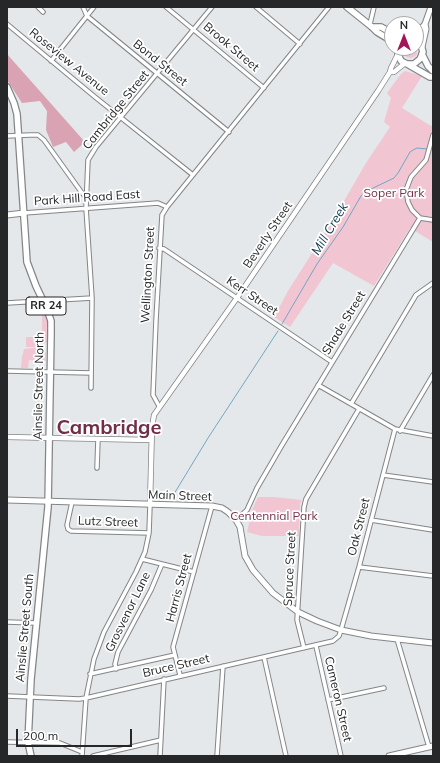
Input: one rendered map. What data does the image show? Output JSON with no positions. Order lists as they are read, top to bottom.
{
  "streets": {
    "main road": [
      "Park Hill Road East",
      "RR 24",
      "Ainslie Street North",
      "Main Street",
      "Ainslie Street South"
    ],
    "street": [
      "Brook Street",
      "Roseview Avenue",
      "Bond Street",
      "Cambridge Street",
      "Beverly Street",
      "Wellington Street",
      "Kerr Street",
      "Shade Street",
      "Lutz Street",
      "Oak Street",
      "Spruce Street",
      "Harris Street",
      "Grosvenor Lane",
      "Bruce Street",
      "Cameron Street"
    ]
  },
  "crossings": [
    ["Brook Street", "Cambridge Street"],
    ["Brook Street", "Wellington Street"],
    ["Roseview Avenue", "Cambridge Street"],
    ["Roseview Avenue", "Wellington Street"],
    ["Bond Street", "Cambridge Street"],
    ["Bond Street", "Wellington Street"],
    ["Cambridge Street", "Park Hill Road East"],
    ["Park Hill Road East", "Wellington Street"],
    ["Park Hill Road East", "Ainslie Street North"],
    ["Beverly Street", "Wellington Street"],
    ["Beverly Street", "Kerr Street"],
    ["Wellington Street", "Kerr Street"],
    ["Kerr Street", "Shade Street"],
    ["Shade Street", "Main Street"],
    ["Ainslie Street North", "Main Street"],
    ["Ainslie Street North", "Ainslie Street South"],
    ["Main Street", "Lutz Street"],
    ["Main Street", "Harris Street"],
    ["Main Street", "Ainslie Street South"],
    ["Oak Street", "Bruce Street"],
    ["Spruce Street", "Bruce Street"],
    ["Harris Street", "Bruce Street"],
    ["Ainslie Street South", "Bruce Street"],
    ["Bruce Street", "Cameron Street"]
  ],
  "districts": ["Cambridge"],
  "water": ["Mill Creek"],
  "parks": ["Soper Park", "Centennial Park"],
  "scale_bar": "200 m",
  "north": "top"
}
